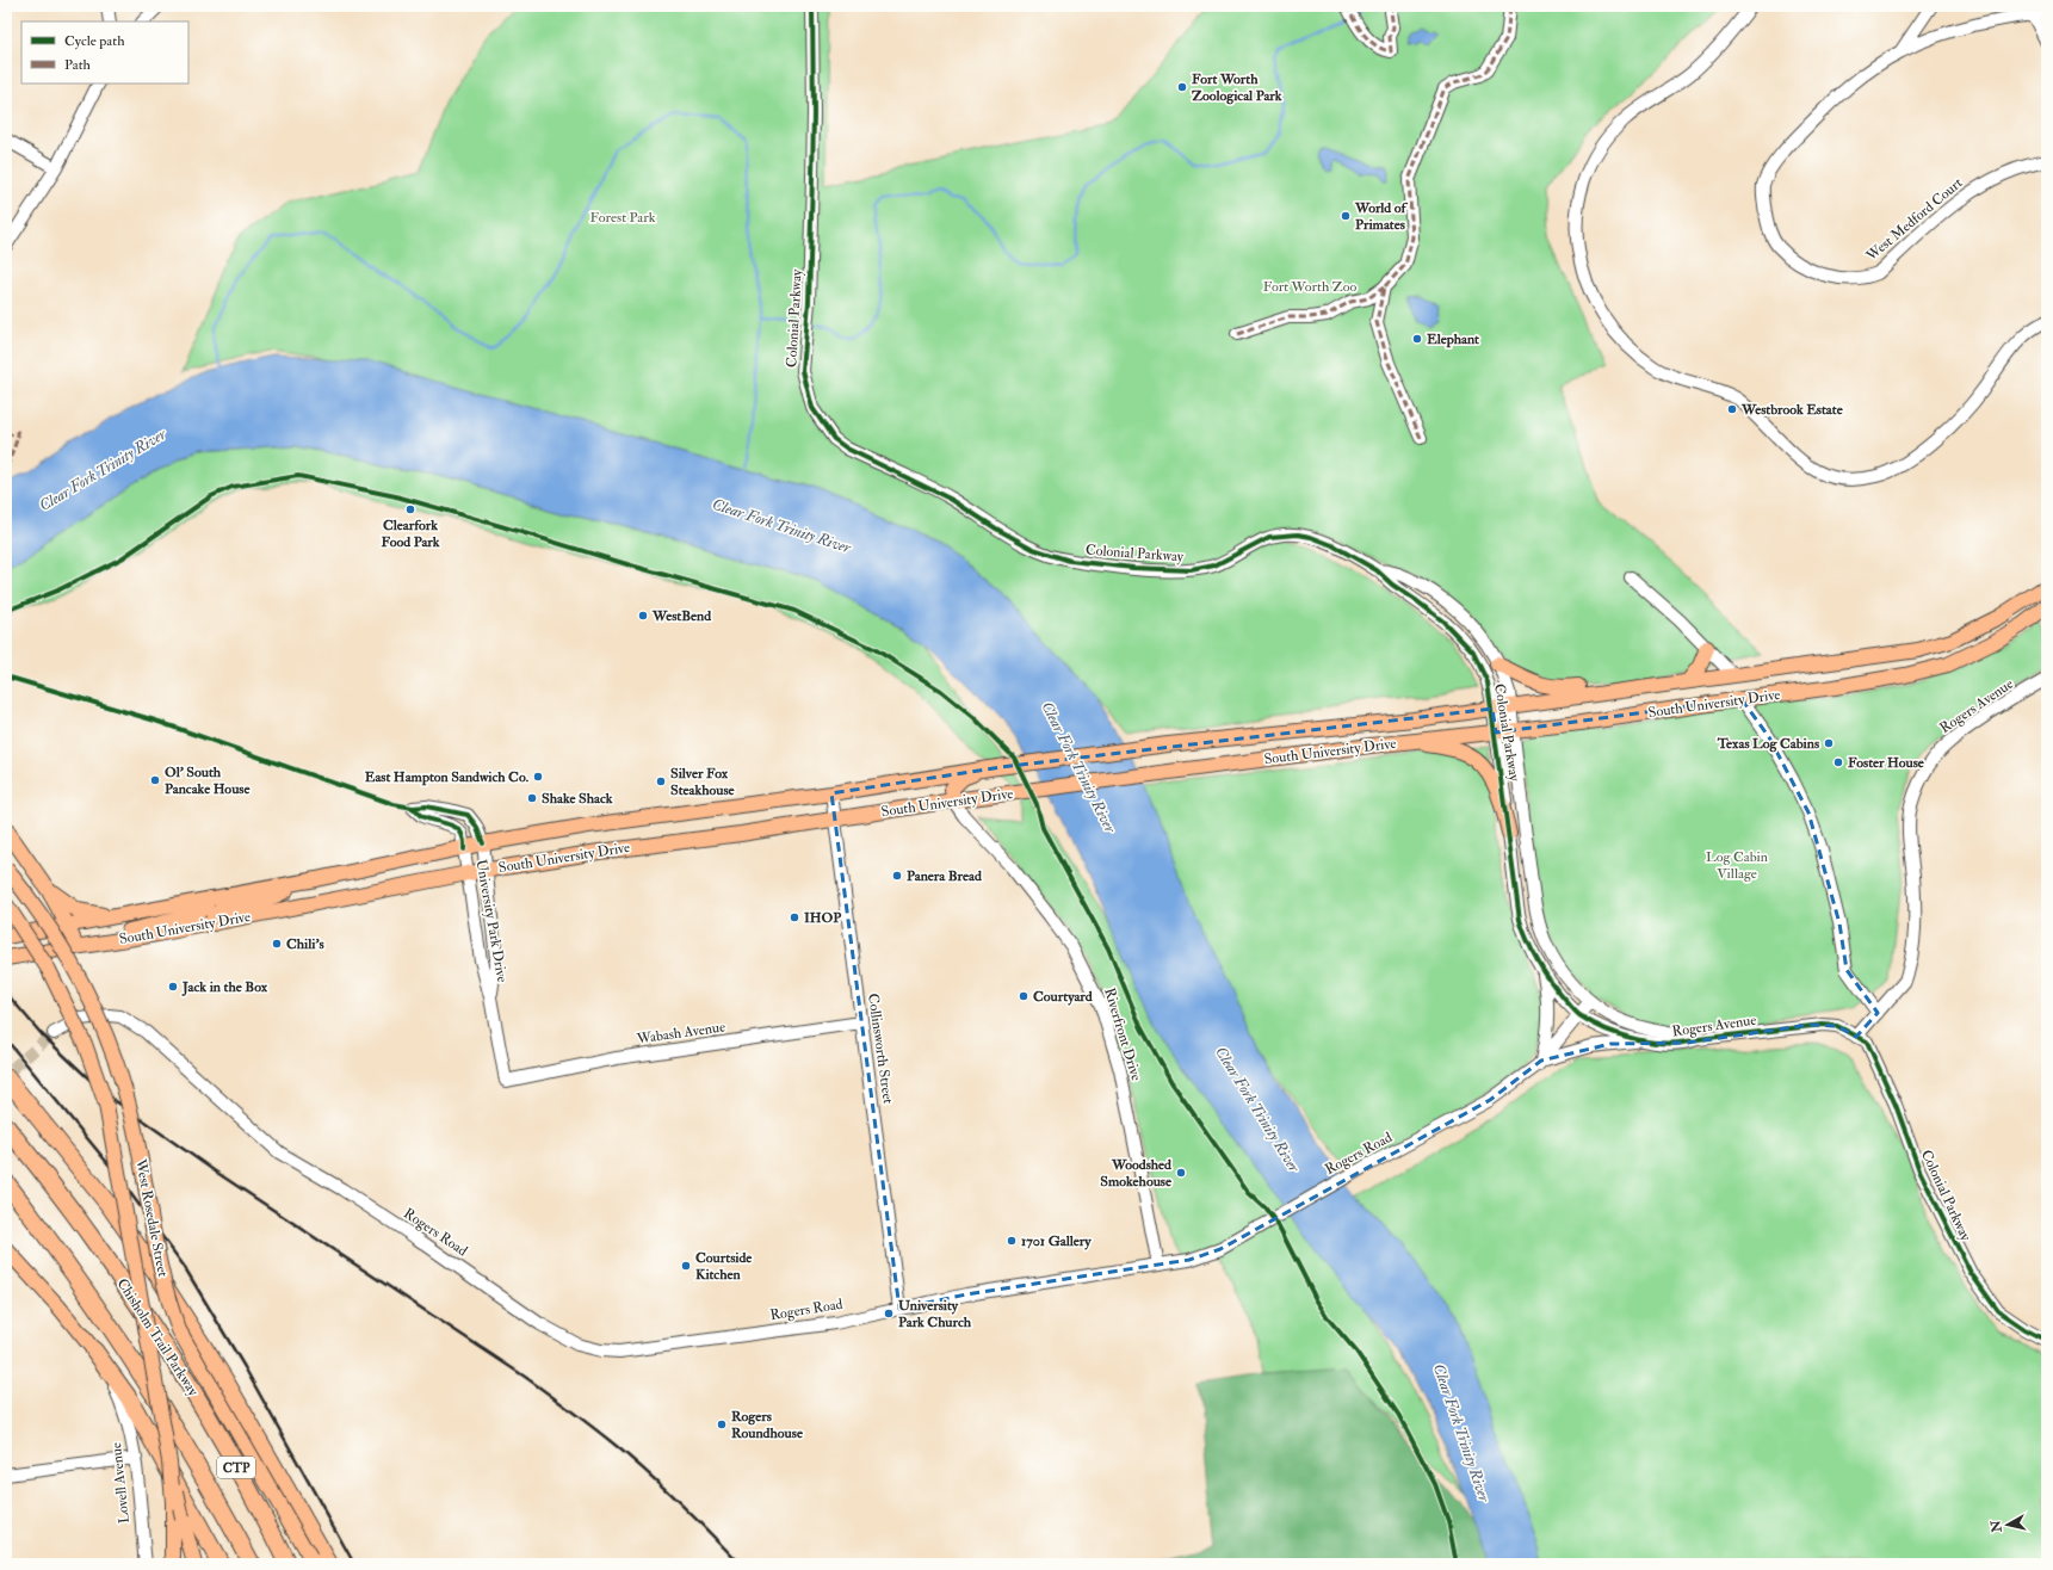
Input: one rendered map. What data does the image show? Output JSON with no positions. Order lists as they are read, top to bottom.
{
  "streets": {
    "highway": ["Chisholm Trail Parkway", "CTP"],
    "main road": ["South University Drive", "West Rosedale Street"],
    "street": [
      "West Medford Court",
      "Colonial Parkway",
      "Rogers Avenue",
      "University Park Drive",
      "Wabash Avenue",
      "Riverfront Drive",
      "Collinsworth Street",
      "Rogers Road",
      "Lovell Avenue"
    ]
  },
  "crossings": [
    ["Colonial Parkway", "South University Drive"],
    ["Colonial Parkway", "Rogers Avenue"],
    ["Colonial Parkway", "Rogers Road"],
    ["South University Drive", "University Park Drive"],
    ["South University Drive", "Riverfront Drive"],
    ["South University Drive", "Collinsworth Street"],
    ["Rogers Avenue", "Rogers Road"],
    ["University Park Drive", "Wabash Avenue"],
    ["Wabash Avenue", "Collinsworth Street"],
    ["Riverfront Drive", "Rogers Road"],
    ["Collinsworth Street", "Rogers Road"]
  ],
  "water": ["Clear Fork Trinity River"],
  "parks": ["Forest Park", "Fort Worth Zoo", "Log Cabin Village"],
  "places": [
    "Fort Worth Zoological Park",
    "World of Primates",
    "Elephant",
    "Westbrook Estate",
    "Clearfork Food Park",
    "WestBend",
    "Texas Log Cabins",
    "Foster House",
    "East Hampton Sandwich Co.",
    "Ol' South Pancake House",
    "Silver Fox Steakhouse",
    "Shake Shack",
    "Panera Bread",
    "IHOP",
    "Chili's",
    "Jack in the Box",
    "Courtyard",
    "Woodshed Smokehouse",
    "1701 Gallery",
    "Courtside Kitchen",
    "University Park Church",
    "Rogers Roundhouse"
  ],
  "legend": ["Cycle path", "Path"],
  "north": "left"
}
